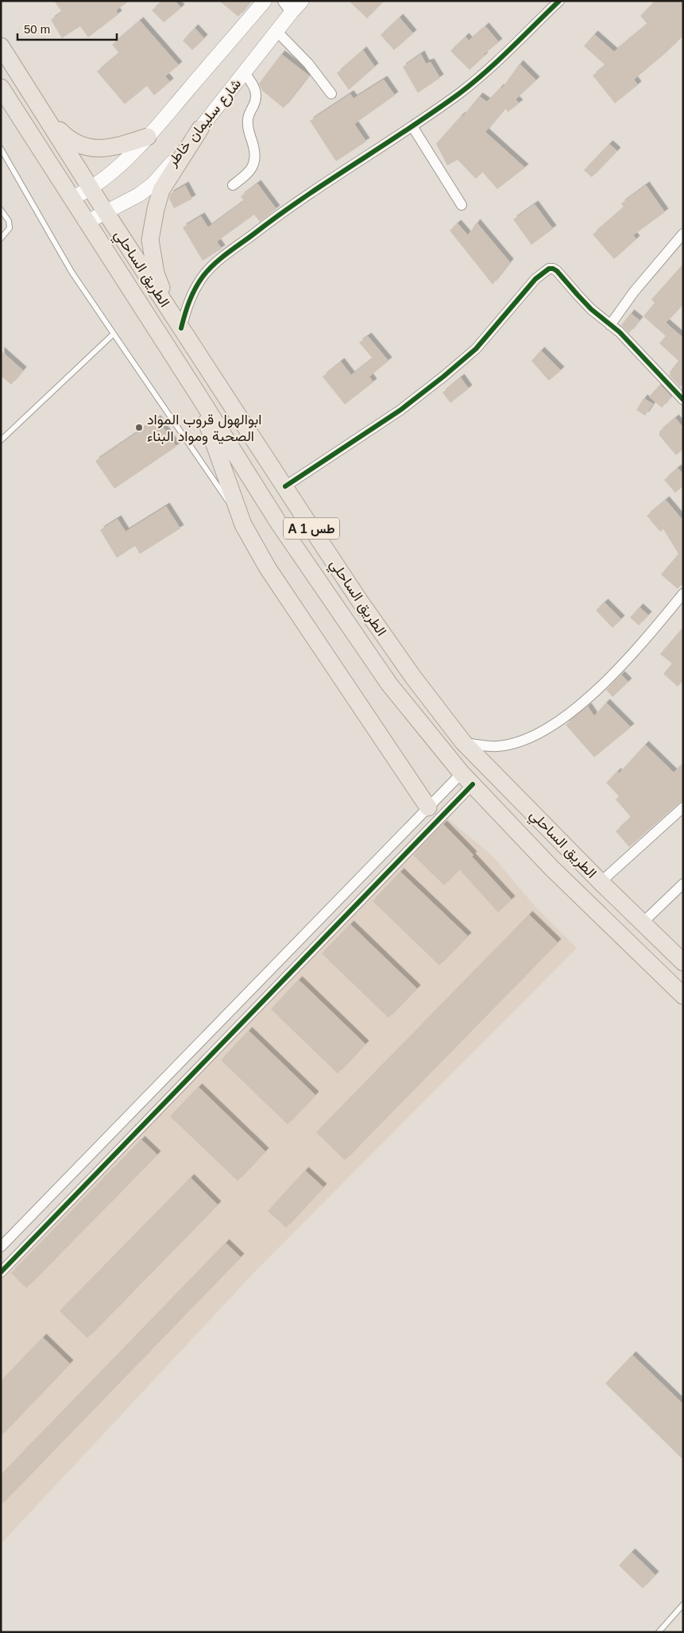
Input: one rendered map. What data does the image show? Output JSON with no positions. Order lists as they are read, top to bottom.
{
  "streets": {
    "highway": ["الطريق الساحلي", "A 1 طس"],
    "main road": ["شارع سليمان خاطر"]
  },
  "crossings": [
    ["شارع سليمان خاطر", "الطريق الساحلي"]
  ],
  "places": ["ابوالهول قروب المواد الصحية ومواد البناء"],
  "scale_bar": "50 m"
}
